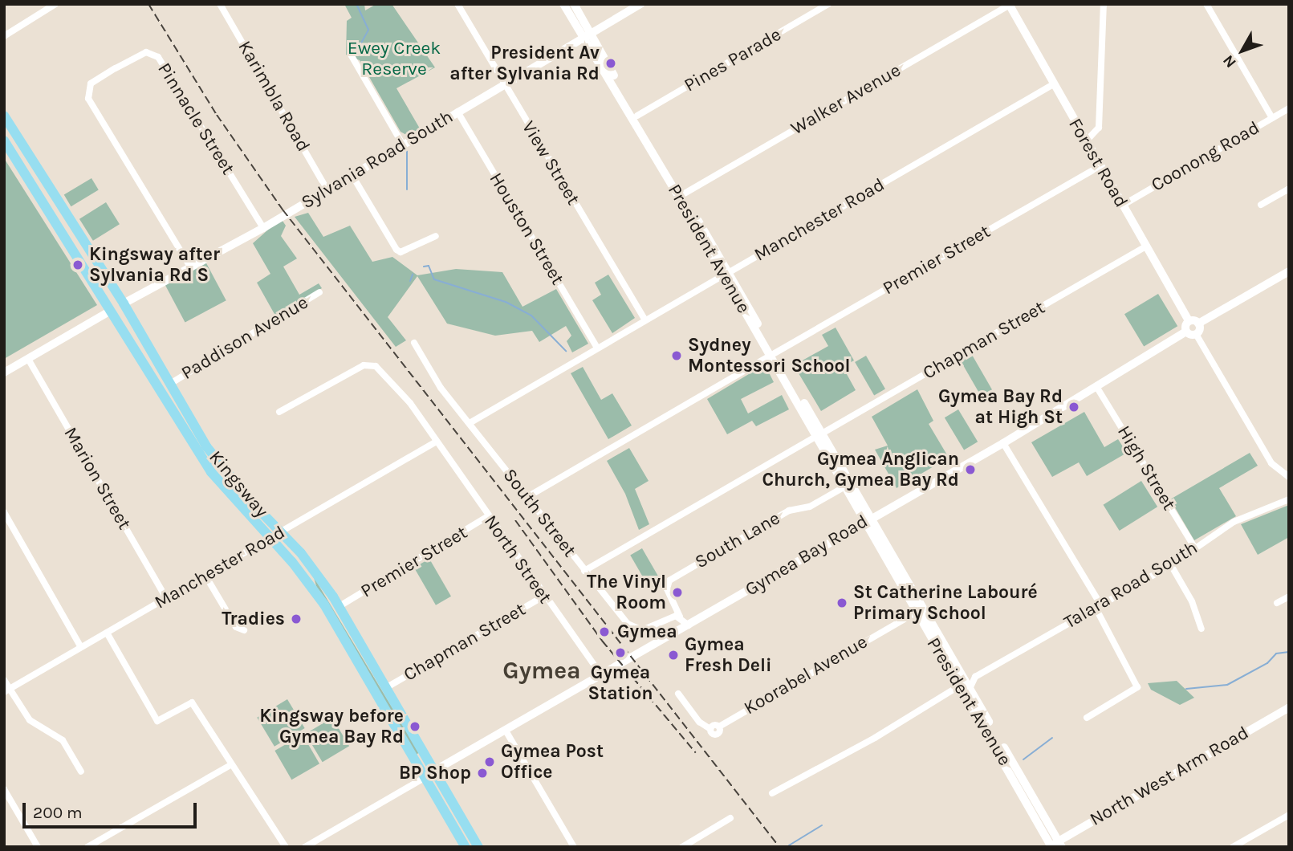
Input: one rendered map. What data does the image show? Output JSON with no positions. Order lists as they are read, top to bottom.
{
  "streets": {
    "main road": ["Sylvania Road South", "Kingsway", "Gymea Bay Road"],
    "street": [
      "Pines Parade",
      "Karimbla Road",
      "Walker Avenue",
      "Pinnacle Street",
      "Coonong Road",
      "View Street",
      "Forest Road",
      "Manchester Road",
      "Houston Street",
      "President Avenue",
      "Premier Street",
      "Paddison Avenue",
      "Chapman Street",
      "High Street",
      "Marion Street",
      "South Street",
      "South Lane",
      "North Street",
      "Talara Road South",
      "Koorabel Avenue",
      "North West Arm Road"
    ]
  },
  "crossings": [
    ["Pines Parade", "President Avenue"],
    ["Karimbla Road", "Sylvania Road South"],
    ["Walker Avenue", "Forest Road"],
    ["Walker Avenue", "President Avenue"],
    ["Pinnacle Street", "Sylvania Road South"],
    ["Coonong Road", "Forest Road"],
    ["Sylvania Road South", "View Street"],
    ["Sylvania Road South", "Houston Street"],
    ["Sylvania Road South", "President Avenue"],
    ["Sylvania Road South", "Kingsway"],
    ["View Street", "Manchester Road"],
    ["Forest Road", "Manchester Road"],
    ["Forest Road", "Premier Street"],
    ["Forest Road", "Chapman Street"],
    ["Manchester Road", "Houston Street"],
    ["Manchester Road", "President Avenue"],
    ["Manchester Road", "Marion Street"],
    ["Manchester Road", "Kingsway"],
    ["Manchester Road", "South Street"],
    ["Manchester Road", "North Street"],
    ["President Avenue", "Premier Street"],
    ["President Avenue", "Chapman Street"],
    ["President Avenue", "South Lane"],
    ["President Avenue", "Gymea Bay Road"],
    ["President Avenue", "Koorabel Avenue"],
    ["President Avenue", "North West Arm Road"],
    ["Premier Street", "Kingsway"],
    ["Premier Street", "South Street"],
    ["Premier Street", "North Street"],
    ["Paddison Avenue", "Kingsway"],
    ["Chapman Street", "Kingsway"],
    ["Chapman Street", "South Street"],
    ["Chapman Street", "North Street"],
    ["High Street", "Gymea Bay Road"],
    ["High Street", "Talara Road South"],
    ["Kingsway", "Gymea Bay Road"],
    ["South Street", "South Lane"],
    ["Gymea Bay Road", "North Street"]
  ],
  "districts": ["Gymea"],
  "parks": ["Ewey Creek Reserve"],
  "places": [
    "President Av after Sylvania Rd",
    "Kingsway after Sylvania Rd S",
    "Sydney Montessori School",
    "Gymea Bay Rd at High St",
    "Gymea Anglican Church, Gymea Bay Rd",
    "The Vinyl Room",
    "St Catherine Labouré Primary School",
    "Tradies",
    "Gymea",
    "Gymea Station",
    "Gymea Fresh Deli",
    "Kingsway before Gymea Bay Rd",
    "Gymea Post Office",
    "BP Shop"
  ],
  "scale_bar": "200 m",
  "north": "bottom left"
}
